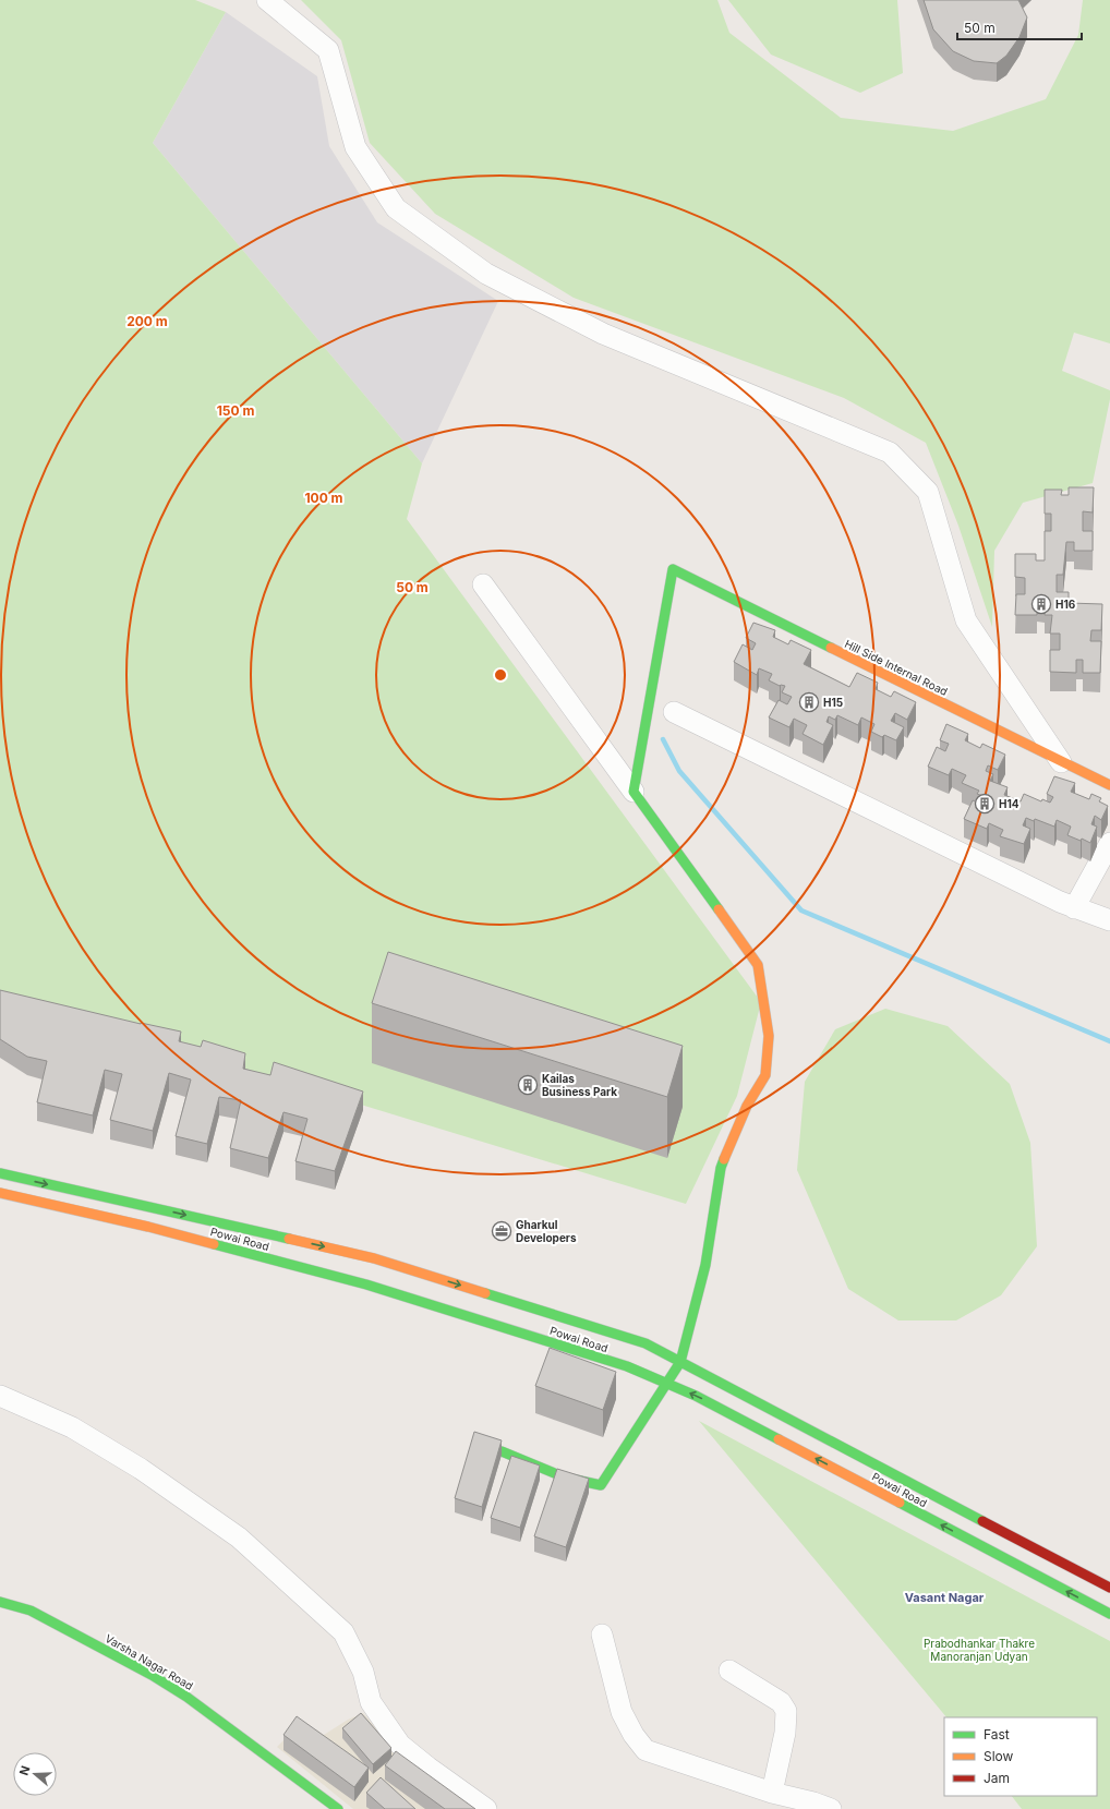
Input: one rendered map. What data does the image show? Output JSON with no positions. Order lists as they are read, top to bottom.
{
  "streets": {
    "main road": ["Hill Side Internal Road", "Powai Road", "Varsha Nagar Road"]
  },
  "districts": ["Vasant Nagar"],
  "parks": ["Prabodhankar Thakre Manoranjan Udyan"],
  "places": {
    "building": [
      "H16",
      "H15",
      "H14",
      "Kailas Business Park"
    ],
    "office": ["Gharkul Developers"]
  },
  "legend": ["Fast", "Slow", "Jam"],
  "scale_bar": "50 m",
  "north": "left",
  "rings": [
    "200 m",
    "150 m",
    "100 m",
    "50 m"
  ]
}
